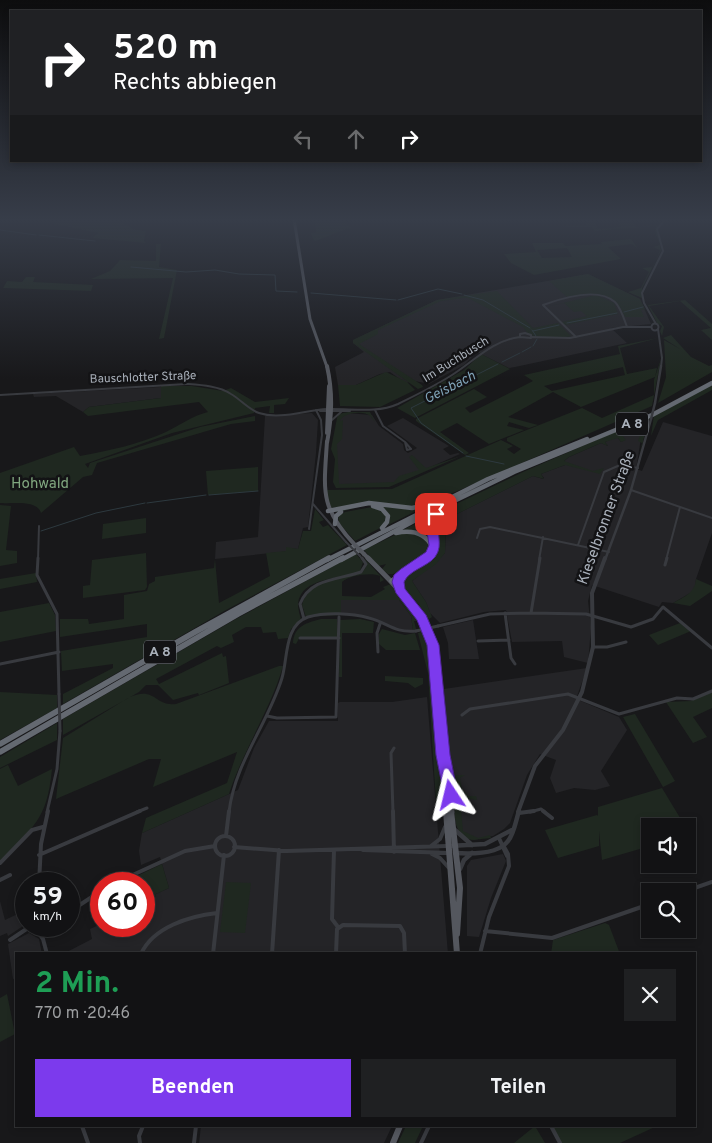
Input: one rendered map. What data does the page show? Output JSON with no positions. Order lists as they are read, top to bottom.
{
  "streets": {
    "highway": ["A 8"],
    "street": ["Im Buchbusch", "Bauschlotter Straße", "Kieselbronner Straße"]
  },
  "crossings": [
    ["Im Buchbusch", "Bauschlotter Straße"],
    ["Im Buchbusch", "Kieselbronner Straße"]
  ],
  "water": ["Geisbach"],
  "parks": ["Hohwald"],
  "page": {
    "turn": ["520 m", "Rechts abbiegen"],
    "speed": "59 km/h",
    "limit": "60",
    "heading": ["2 Min.", "770 m · 20:46"],
    "buttons": ["Beenden", "Teilen"]
  }
}
